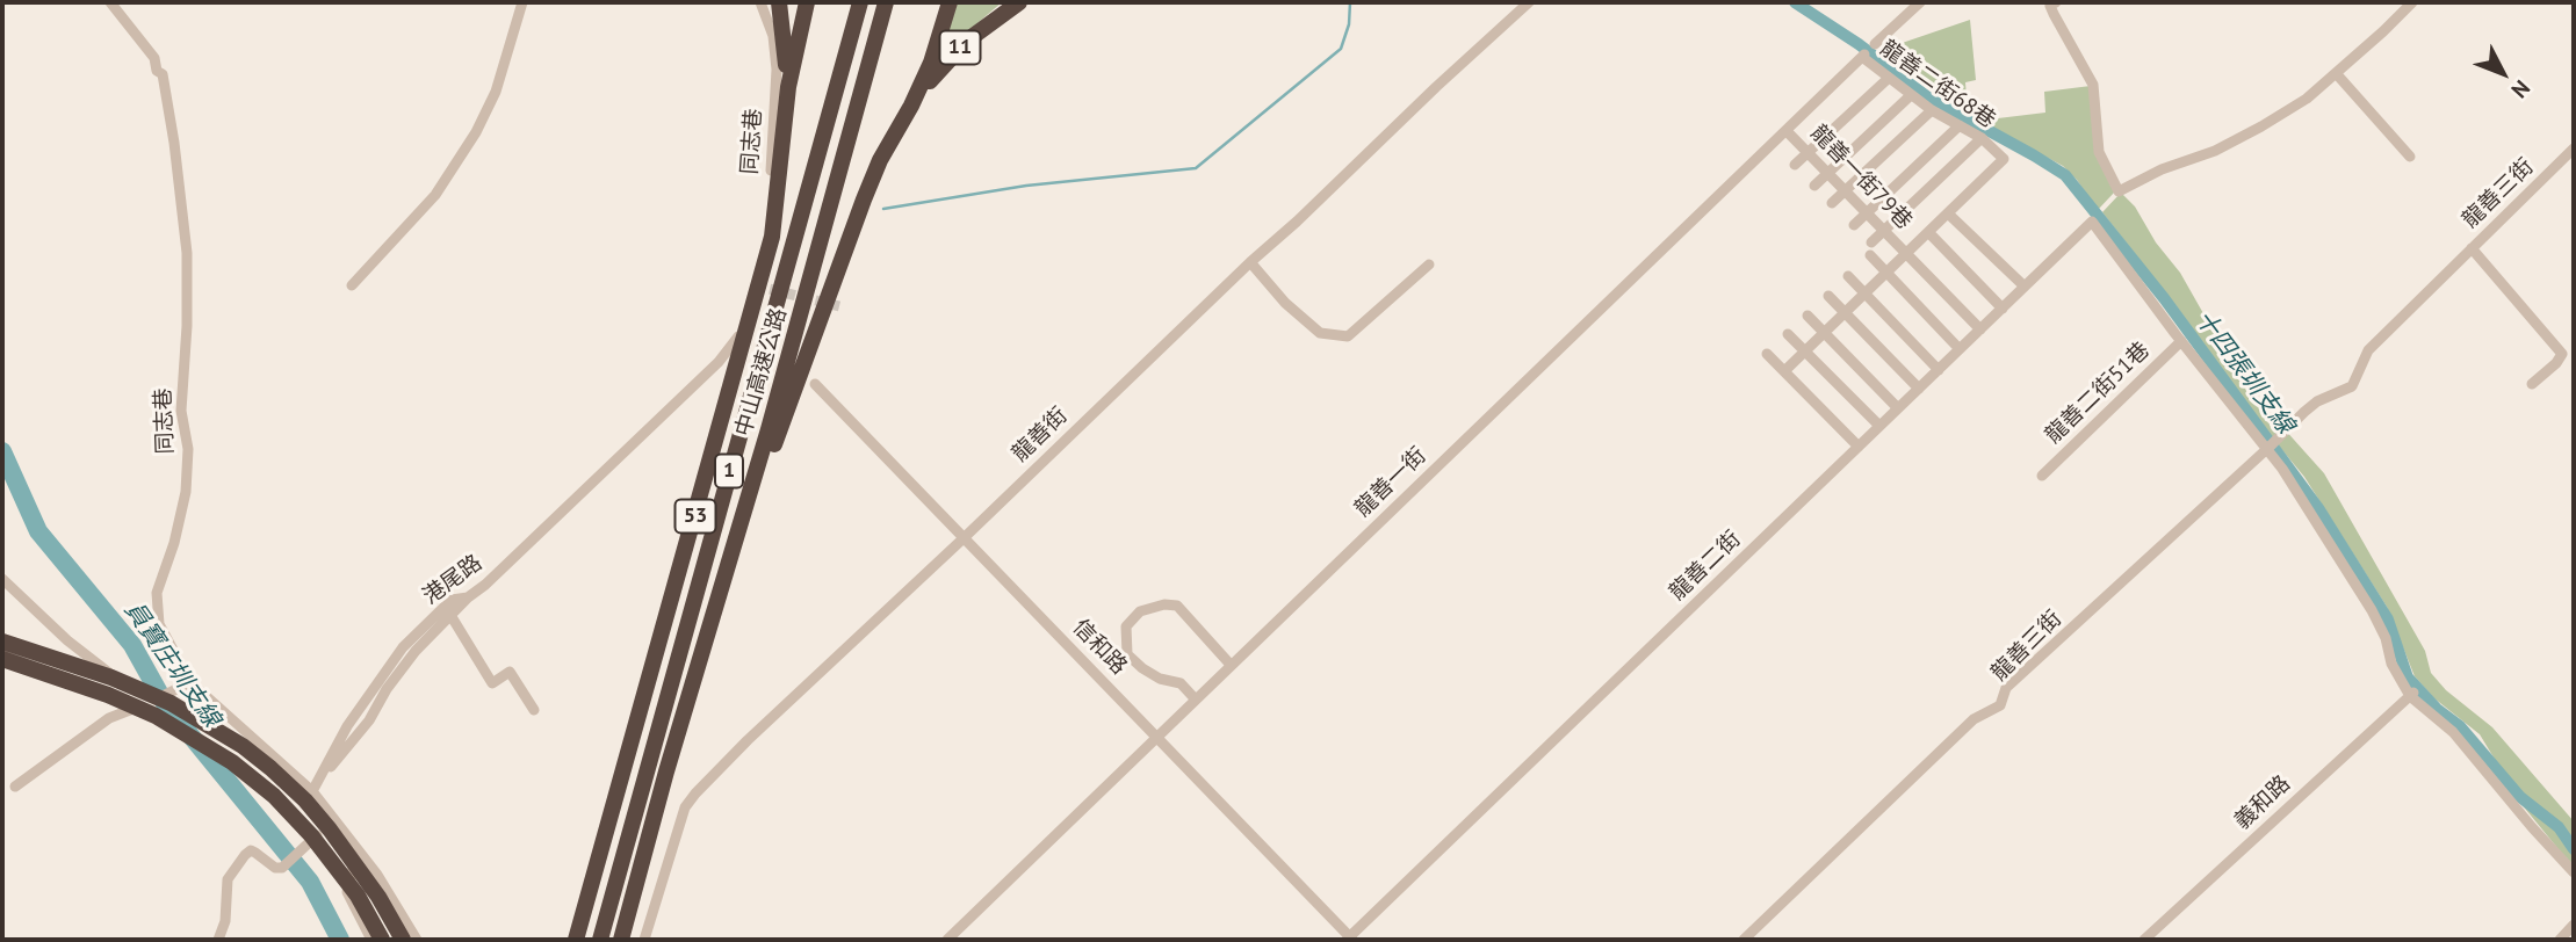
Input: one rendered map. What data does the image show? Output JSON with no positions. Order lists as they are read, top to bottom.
{
  "streets": {
    "highway": [
      "11",
      "中山高速公路",
      "1",
      "53"
    ],
    "street": [
      "龍善二街68巷",
      "同志巷",
      "龍善一街79巷",
      "龍善三街",
      "龍善二街51巷",
      "龍善街",
      "龍善一街",
      "龍善二街",
      "港尾路",
      "信和路",
      "義和路"
    ]
  },
  "crossings": [
    ["龍善二街68巷", "龍善一街79巷"],
    ["龍善二街68巷", "龍善一街"],
    ["同志巷", "港尾路"],
    ["龍善一街79巷", "龍善一街"],
    ["龍善三街", "龍善二街51巷"],
    ["龍善二街51巷", "龍善二街"],
    ["龍善街", "信和路"],
    ["龍善一街", "信和路"],
    ["龍善二街", "信和路"]
  ],
  "water": ["十四張圳支線", "員寶庄圳支線"],
  "north": "bottom right"
}
